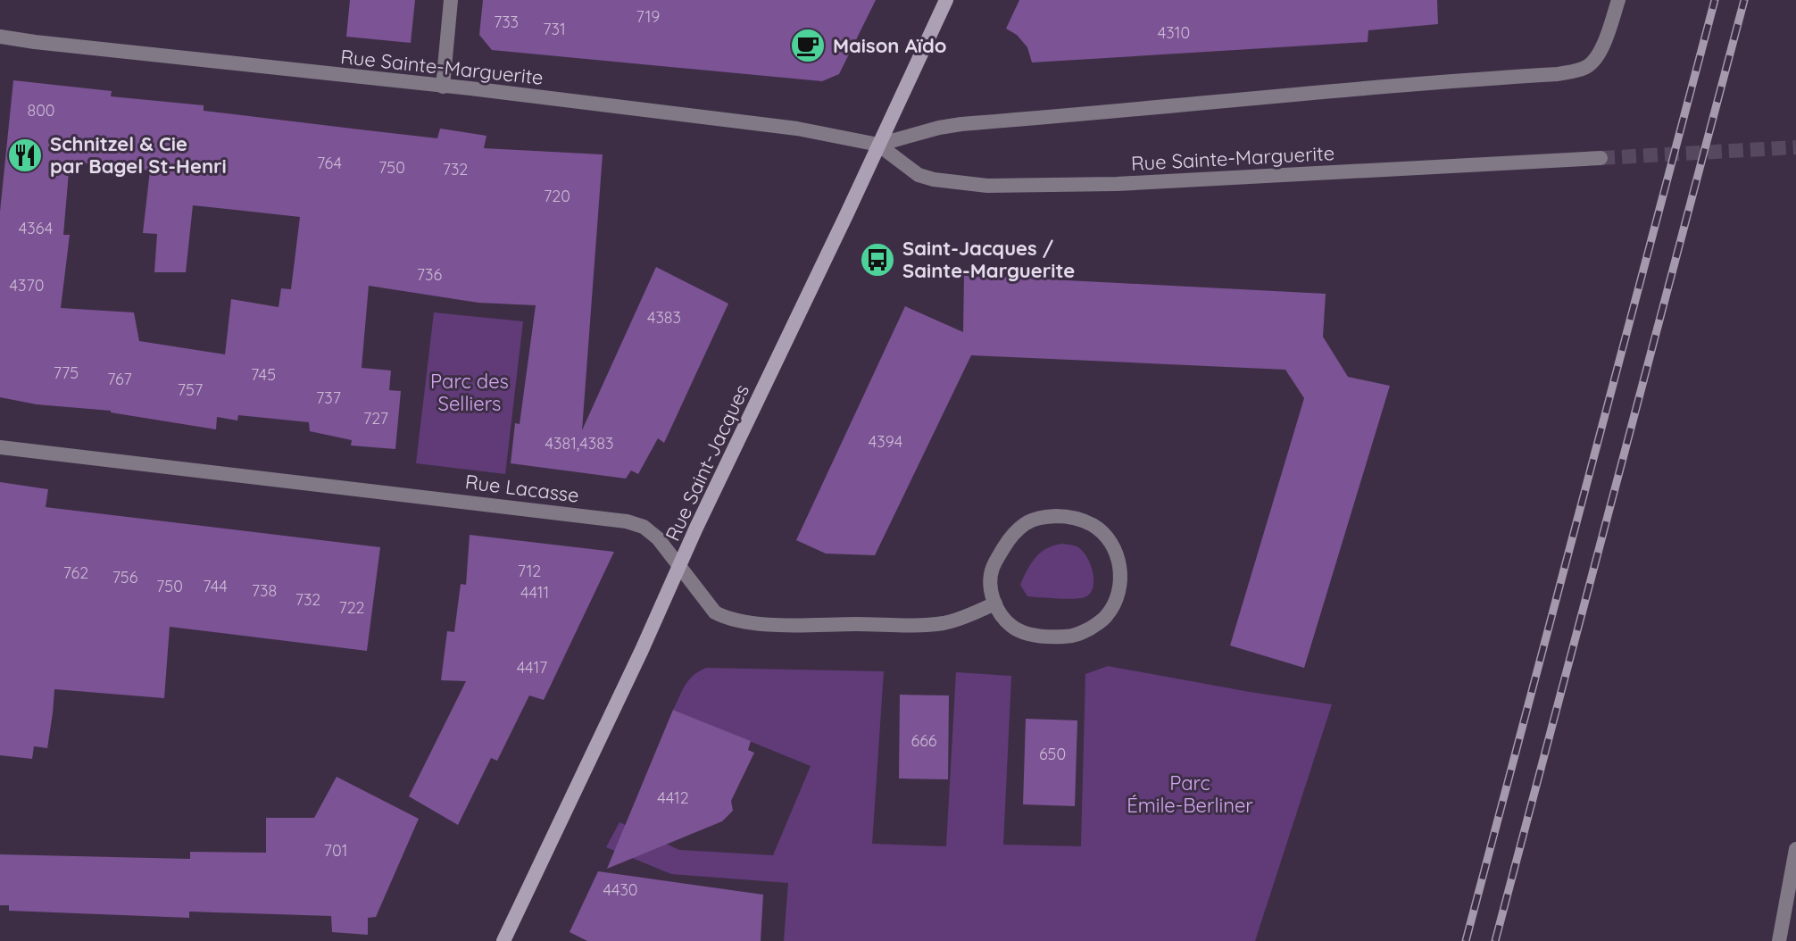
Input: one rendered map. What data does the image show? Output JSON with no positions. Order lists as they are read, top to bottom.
{
  "streets": {
    "main road": ["Rue Saint-Jacques"],
    "street": ["Rue Sainte-Marguerite", "Rue Lacasse"]
  },
  "crossings": [
    ["Rue Sainte-Marguerite", "Rue Saint-Jacques"],
    ["Rue Saint-Jacques", "Rue Lacasse"]
  ],
  "parks": ["Parc des Selliers", "Parc Émile-Berliner"],
  "places": {
    "cafe": ["Maison Aïdo"],
    "restaurant": ["Schnitzel & Cie par Bagel St-Henri"],
    "bus stop": ["Saint-Jacques / Sainte-Marguerite"]
  },
  "house_numbers": [
    "719",
    "733",
    "731",
    "4310",
    "800",
    "764",
    "750",
    "732",
    "720",
    "4364",
    "736",
    "4370",
    "4383",
    "775",
    "745",
    "767",
    "757",
    "737",
    "727",
    "4394",
    "4381,4383",
    "712",
    "762",
    "756",
    "750",
    "744",
    "738",
    "4411",
    "732",
    "722",
    "4417",
    "666",
    "650",
    "4412",
    "701",
    "4430"
  ]
}
